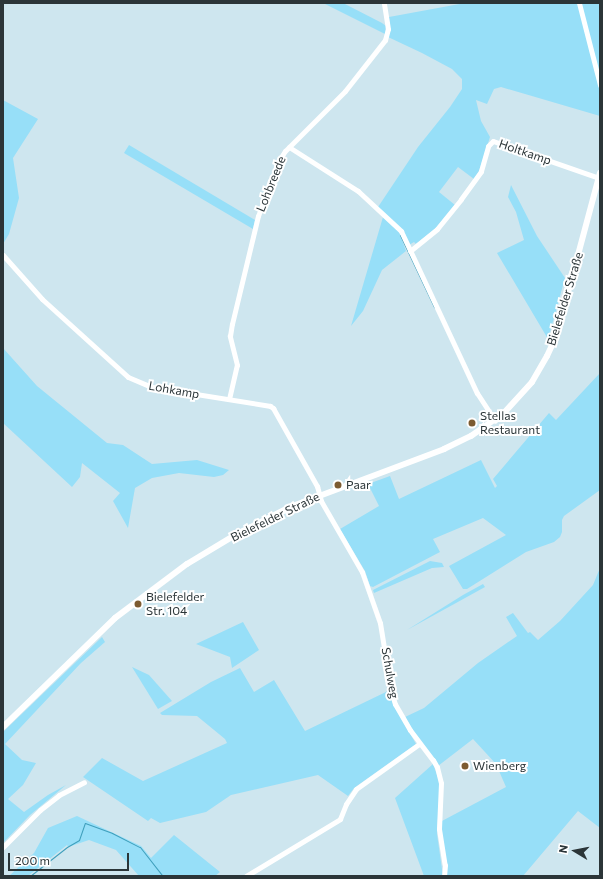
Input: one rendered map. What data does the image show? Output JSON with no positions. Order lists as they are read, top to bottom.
{
  "streets": {
    "main road": ["Bielefelder Straße"],
    "street": [
      "Holtkamp",
      "Lohbreede",
      "Lohkamp",
      "Schulweg"
    ]
  },
  "crossings": [
    ["Holtkamp", "Bielefelder Straße"],
    ["Lohbreede", "Lohkamp"],
    ["Bielefelder Straße", "Lohkamp"],
    ["Bielefelder Straße", "Schulweg"],
    ["Lohkamp", "Schulweg"]
  ],
  "places": [
    "Stellas Restaurant",
    "Paar",
    "Bielefelder Str. 104",
    "Wienberg"
  ],
  "scale_bar": "200 m",
  "north": "left"
}
